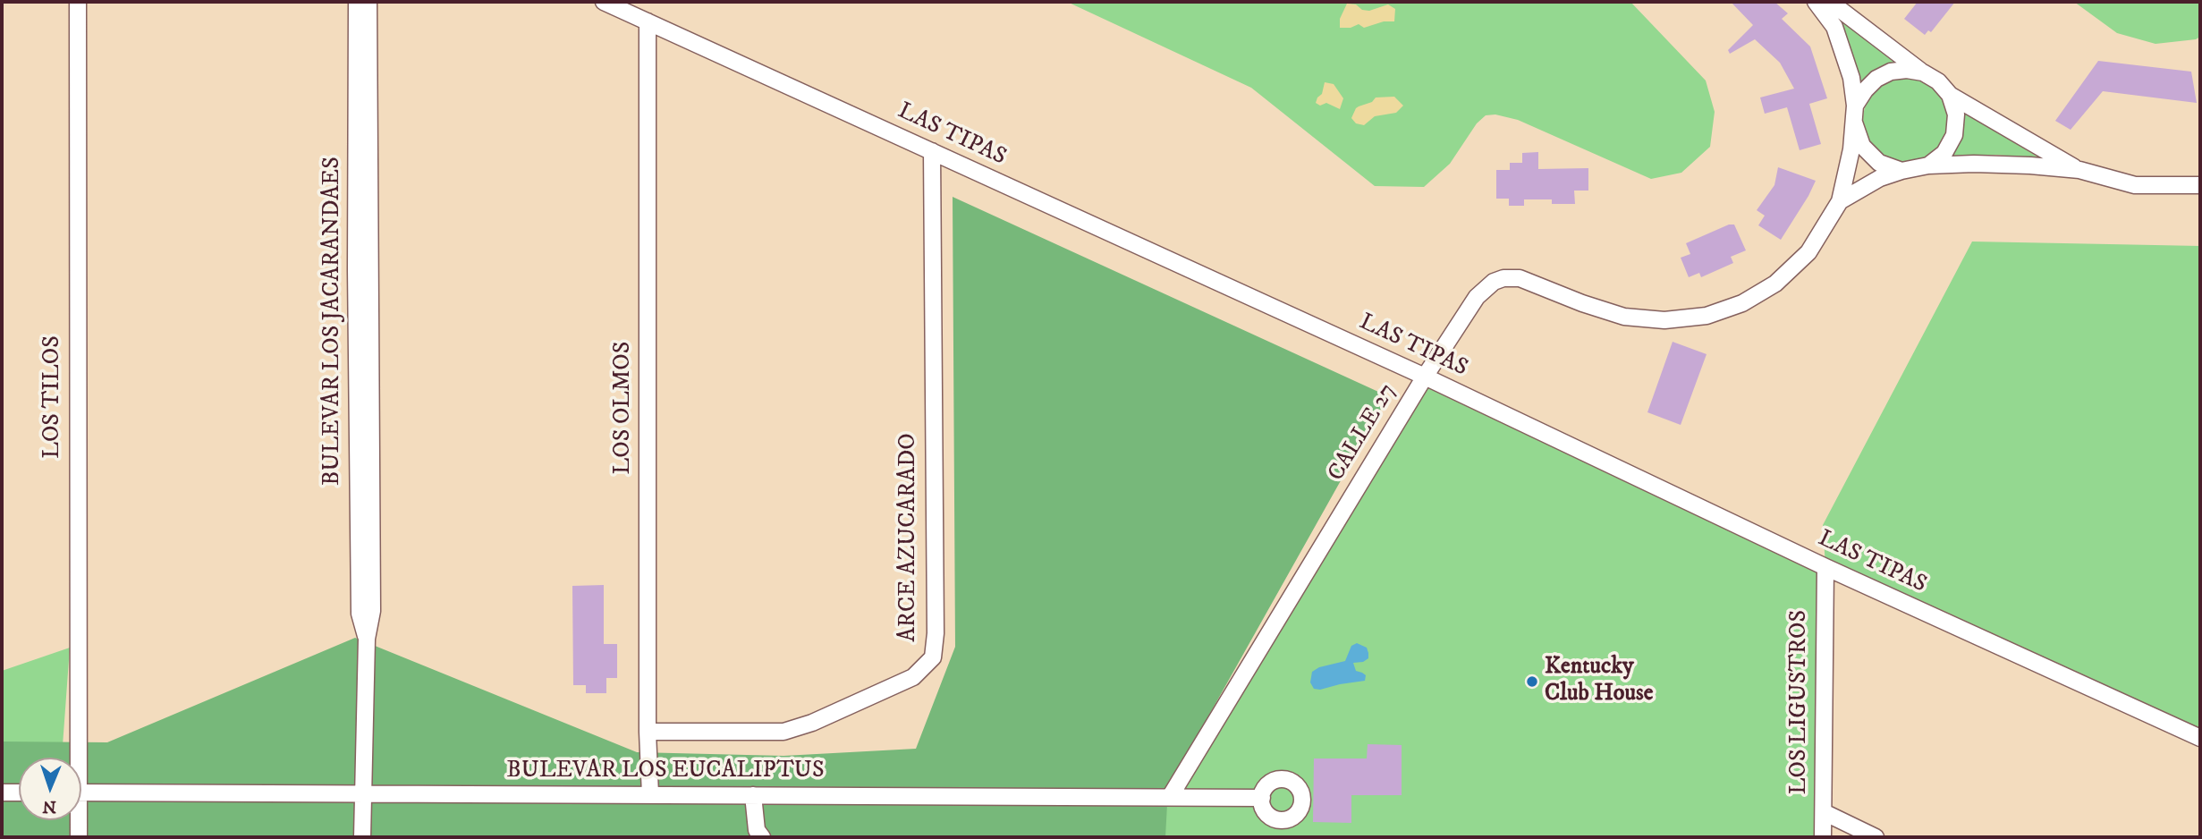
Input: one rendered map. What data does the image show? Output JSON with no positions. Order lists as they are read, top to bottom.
{
  "streets": {
    "street": [
      "LAS TIPAS",
      "BULEVAR LOS JACARANDAES",
      "LOS TILOS",
      "LOS OLMOS",
      "CALLE 27",
      "ARCE AZUCARADO",
      "LOS LIGUSTROS",
      "BULEVAR LOS EUCALIPTUS"
    ]
  },
  "crossings": [
    ["LAS TIPAS", "LOS OLMOS"],
    ["LAS TIPAS", "CALLE 27"],
    ["LAS TIPAS", "ARCE AZUCARADO"],
    ["LAS TIPAS", "LOS LIGUSTROS"],
    ["BULEVAR LOS JACARANDAES", "BULEVAR LOS EUCALIPTUS"],
    ["LOS OLMOS", "ARCE AZUCARADO"],
    ["LOS OLMOS", "BULEVAR LOS EUCALIPTUS"],
    ["CALLE 27", "BULEVAR LOS EUCALIPTUS"]
  ],
  "places": ["Kentucky Club House"],
  "north": "bottom"
}
